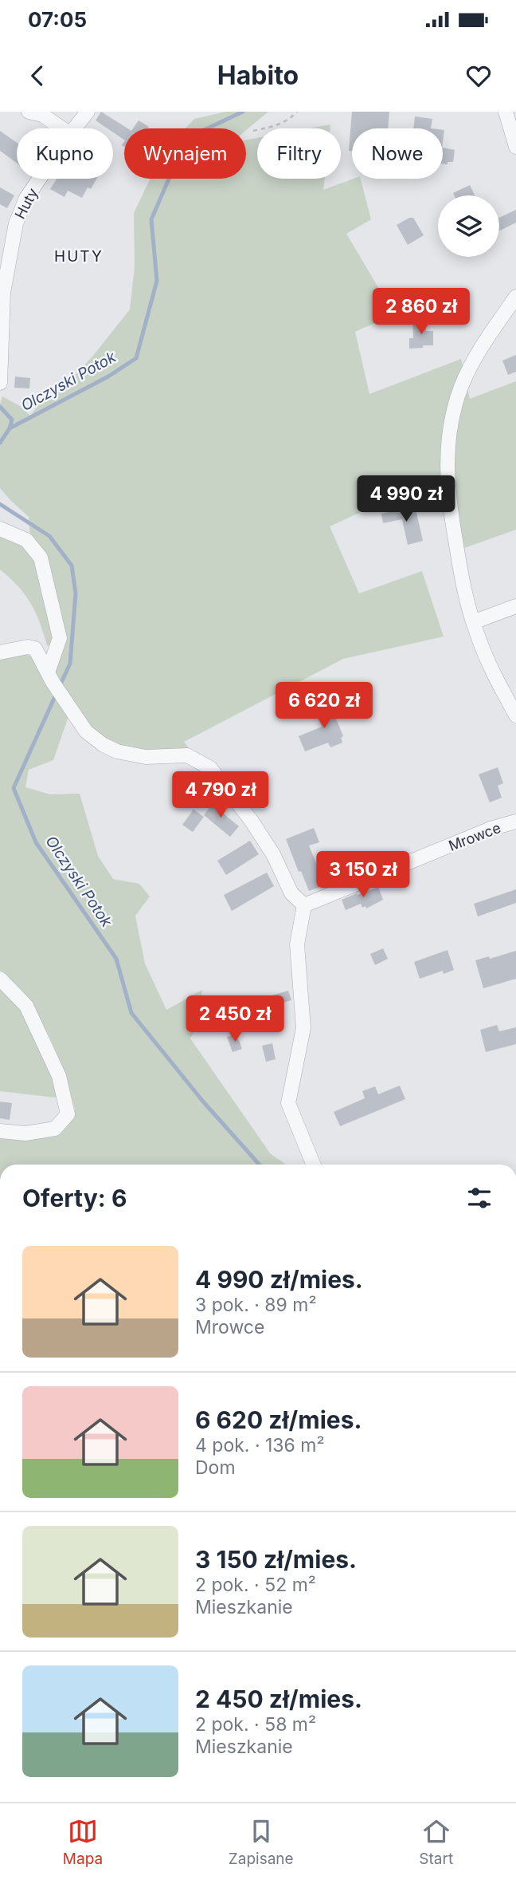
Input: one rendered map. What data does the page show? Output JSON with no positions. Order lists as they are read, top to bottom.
{
  "streets": {
    "street": ["Huty", "Mrowce"]
  },
  "districts": ["HUTY"],
  "water": ["Olczyski Potok"],
  "page": {
    "status": "07:05",
    "header": "Habito",
    "chip": [
      "Kupno",
      "Wynajem",
      "Filtry",
      "Nowe"
    ],
    "price": [
      "2 860 zł",
      "4 990 zł",
      "6 620 zł",
      "4 790 zł",
      "3 150 zł",
      "2 450 zł"
    ],
    "heading": "Oferty: 6",
    "list": [
      {
        "name": "4 990 zł/mies.",
        "note": "3 pok. · 89 m² · Mrowce"
      },
      {
        "name": "6 620 zł/mies.",
        "note": "4 pok. · 136 m² · Dom"
      },
      {
        "name": "3 150 zł/mies.",
        "note": "2 pok. · 52 m² · Mieszkanie"
      },
      {
        "name": "2 450 zł/mies.",
        "note": "2 pok. · 58 m² · Mieszkanie"
      }
    ],
    "tabs": ["Mapa", "Zapisane", "Start"]
  }
}
